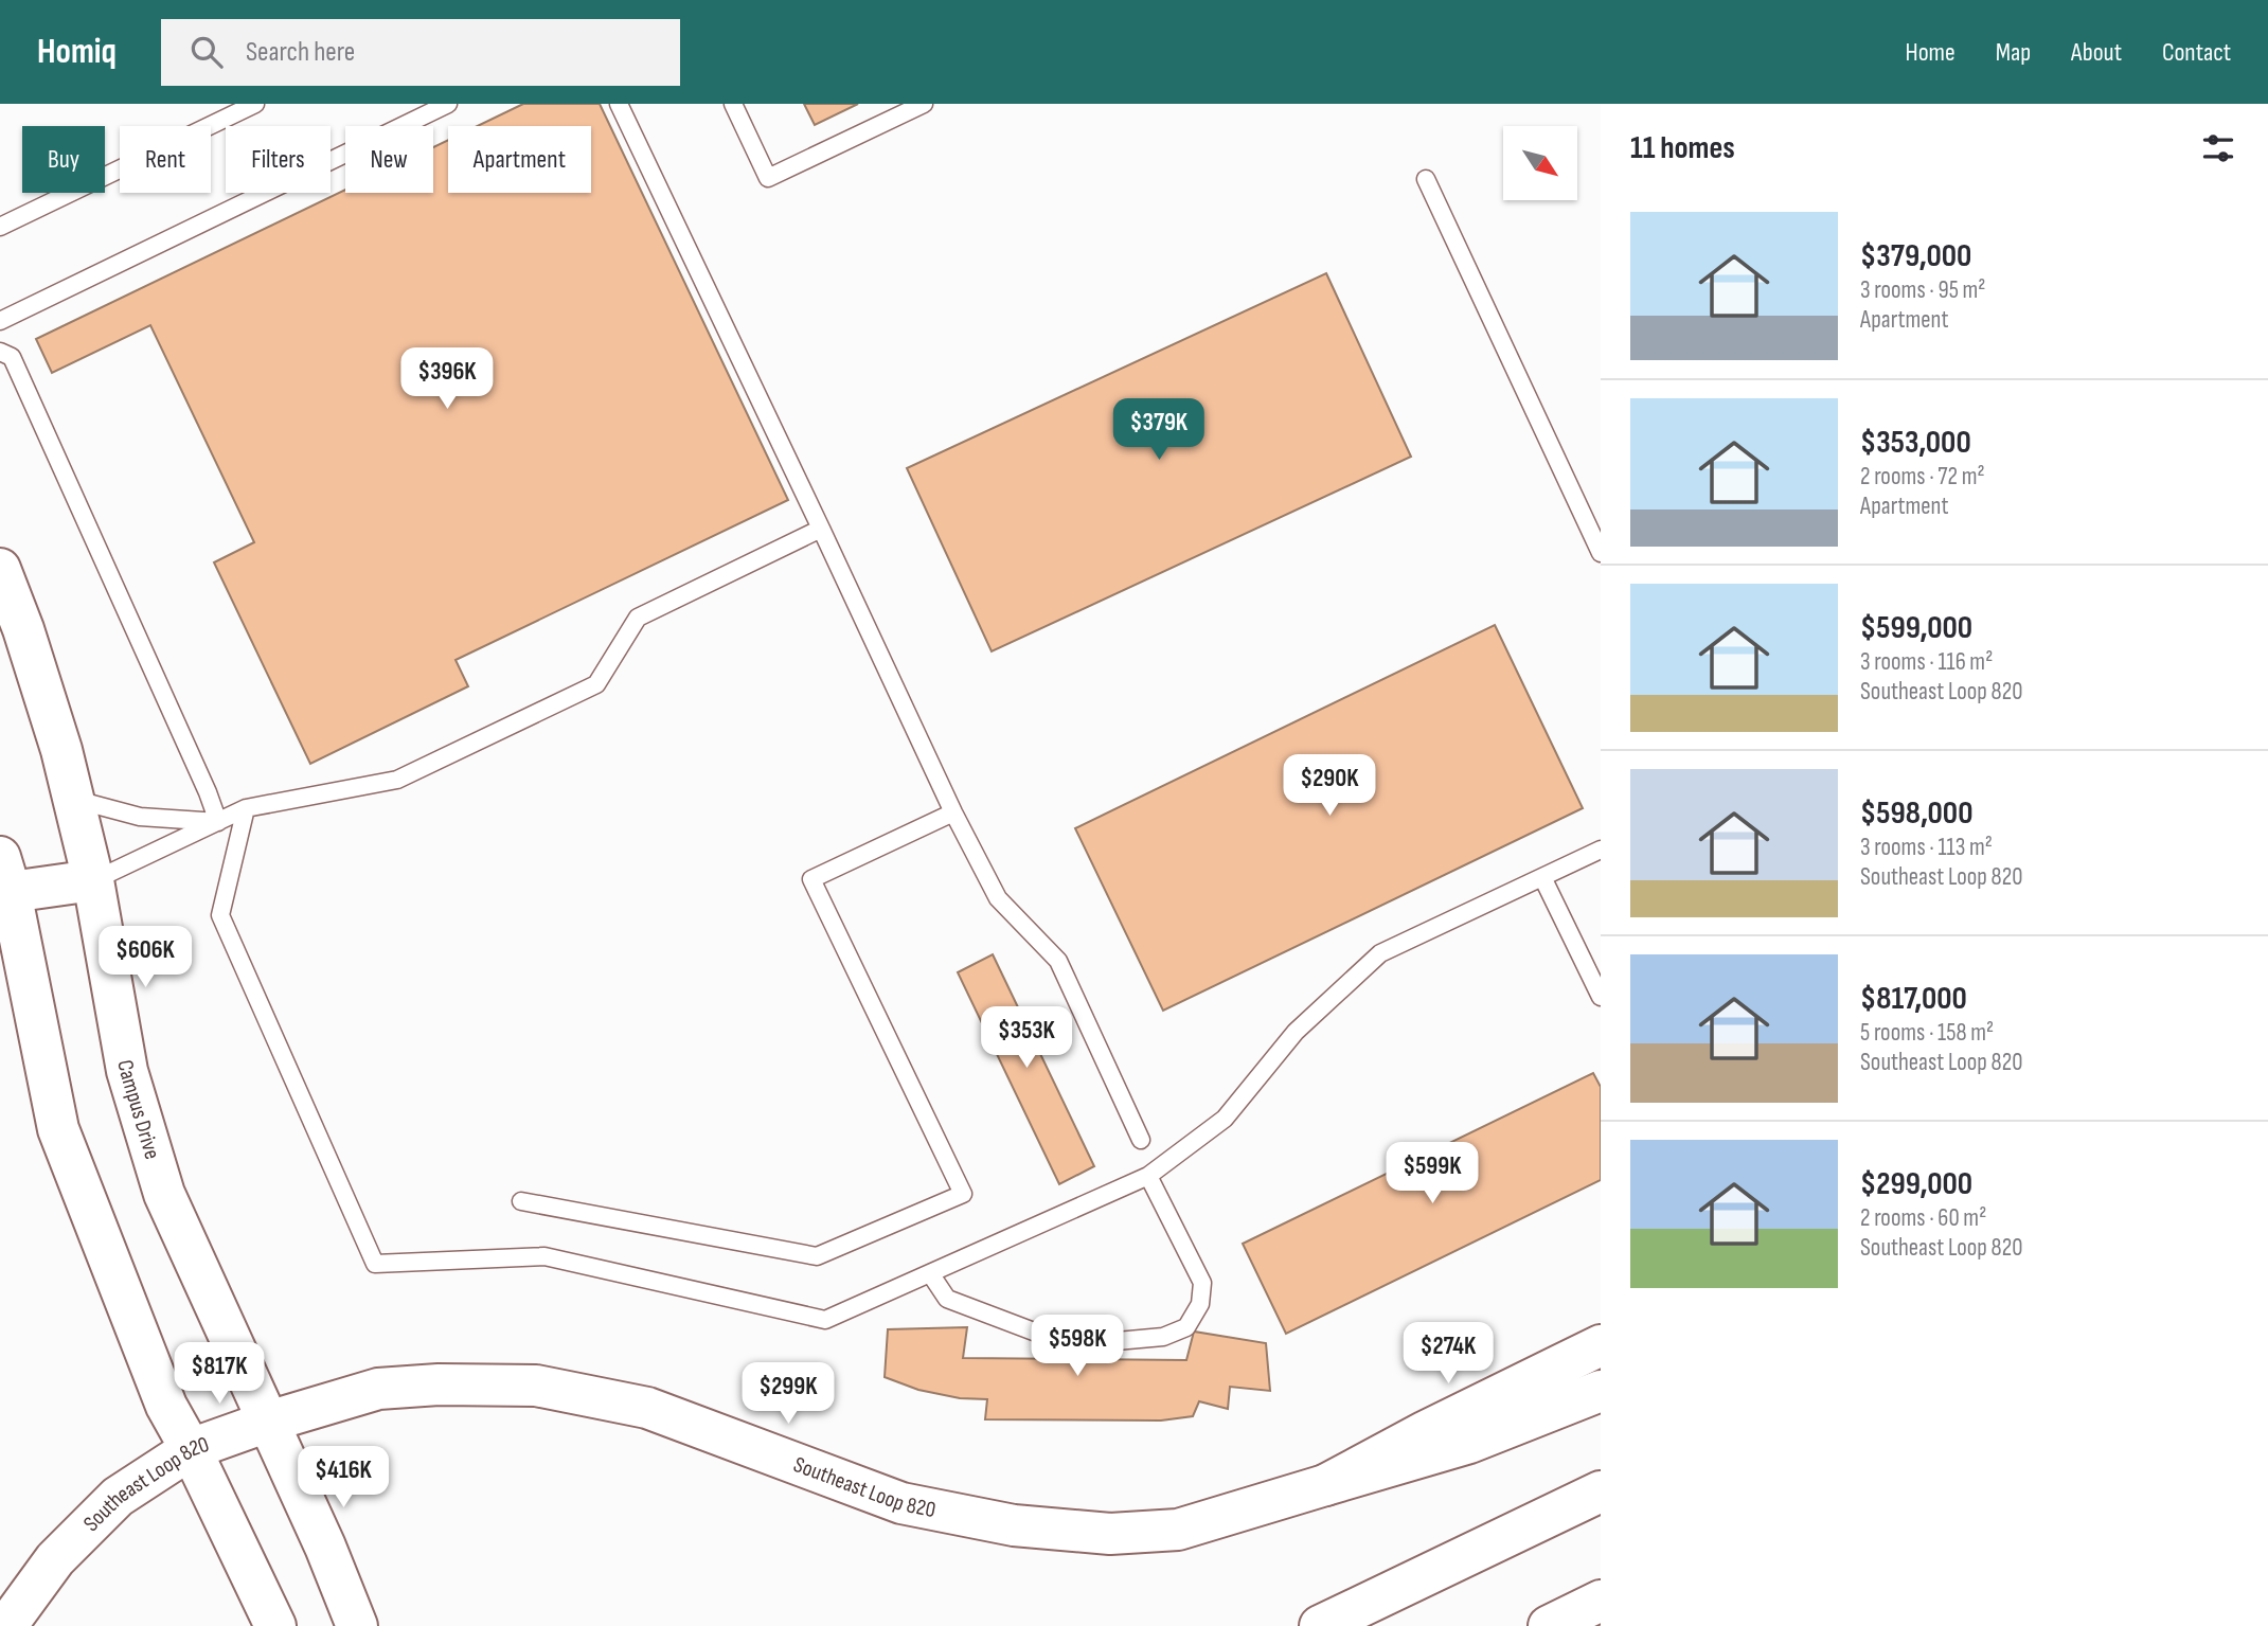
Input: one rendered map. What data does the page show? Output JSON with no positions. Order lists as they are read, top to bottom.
{
  "streets": {
    "main road": ["Campus Drive", "Southeast Loop 820"]
  },
  "crossings": [
    ["Campus Drive", "Southeast Loop 820"]
  ],
  "north": "bottom right",
  "page": {
    "header": "Homiq",
    "search": "Search here",
    "nav": [
      "Home",
      "Map",
      "About",
      "Contact"
    ],
    "heading": "11 homes",
    "chip": [
      "Buy",
      "Rent",
      "Filters",
      "New",
      "Apartment"
    ],
    "list": [
      {
        "name": "$379,000",
        "note": "3 rooms · 95 m² · Apartment"
      },
      {
        "name": "$353,000",
        "note": "2 rooms · 72 m² · Apartment"
      },
      {
        "name": "$599,000",
        "note": "3 rooms · 116 m² · Southeast Loop 820"
      },
      {
        "name": "$598,000",
        "note": "3 rooms · 113 m² · Southeast Loop 820"
      },
      {
        "name": "$817,000",
        "note": "5 rooms · 158 m² · Southeast Loop 820"
      },
      {
        "name": "$299,000",
        "note": "2 rooms · 60 m² · Southeast Loop 820"
      }
    ],
    "price": [
      "$396K",
      "$379K",
      "$290K",
      "$606K",
      "$353K",
      "$599K",
      "$598K",
      "$274K",
      "$817K",
      "$299K",
      "$416K"
    ]
  }
}
